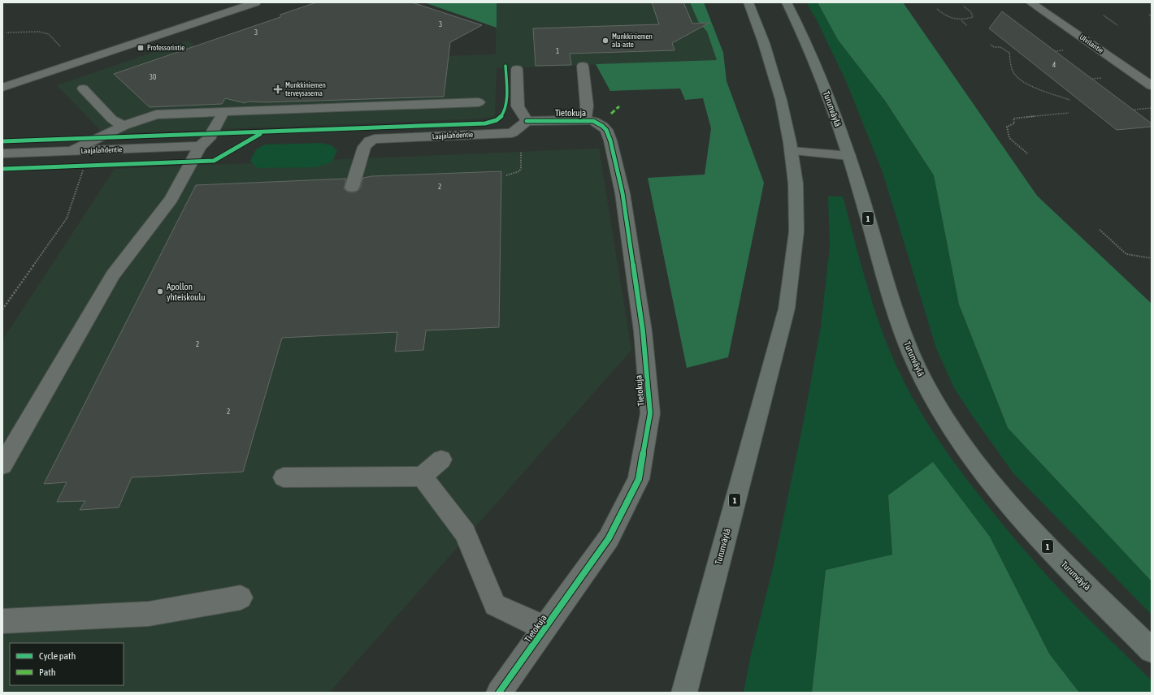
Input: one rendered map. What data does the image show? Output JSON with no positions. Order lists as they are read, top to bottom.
{
  "streets": {
    "highway": ["Turunväylä", "1"],
    "street": ["Ulvilantie", "Tietokuja", "Laajalahdentie"]
  },
  "crossings": [
    ["Tietokuja", "Laajalahdentie"]
  ],
  "places": {
    "other": ["Munkkiniemen ala-aste", "Apollon yhteiskoulu"],
    "transit": ["Professorintie"],
    "health": ["Munkkiniemen terveysasema"]
  },
  "house_numbers": [
    "3",
    "3",
    "1",
    "4",
    "30",
    "2",
    "2",
    "2"
  ],
  "legend": ["Cycle path", "Path"]
}
